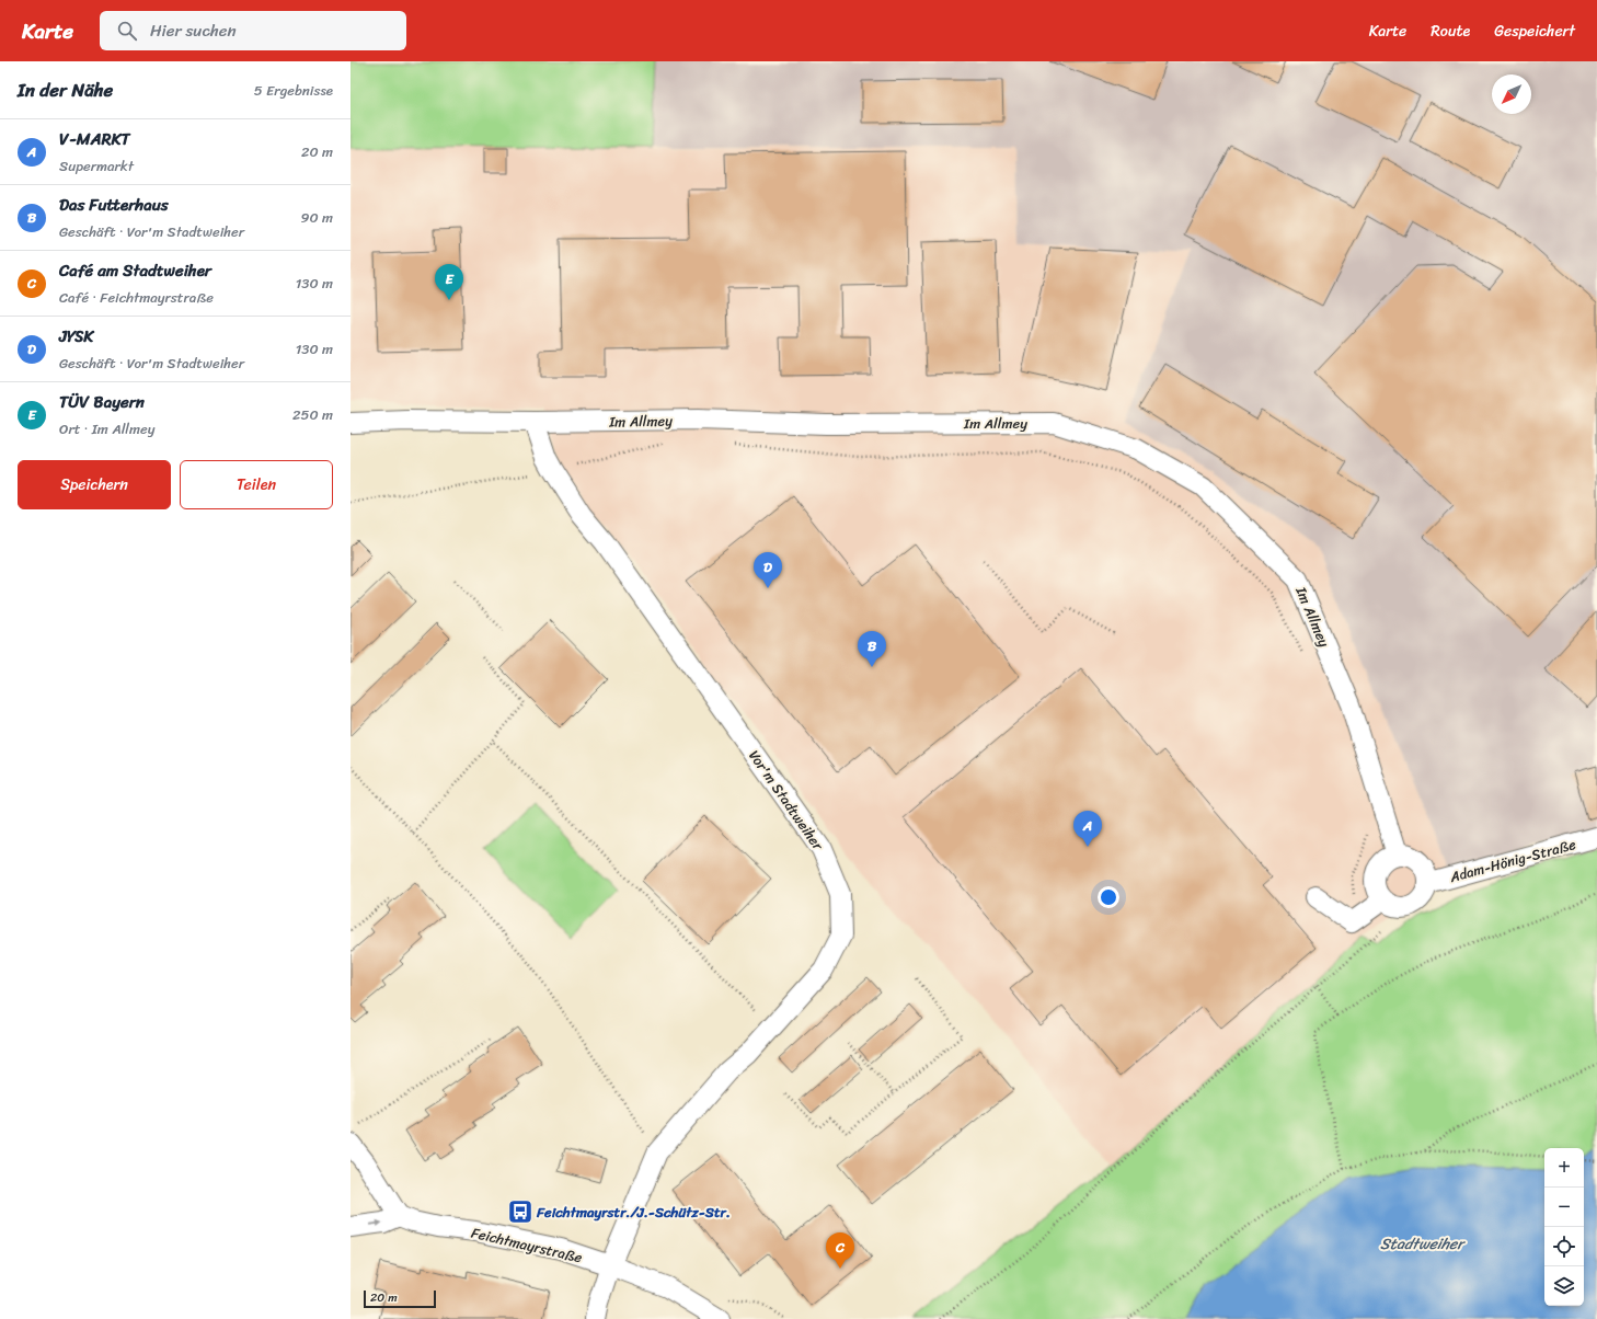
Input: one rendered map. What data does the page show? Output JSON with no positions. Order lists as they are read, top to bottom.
{
  "streets": {
    "street": [
      "Im Allmey",
      "Vor'm Stadtweiher",
      "Adam-Hönig-Straße",
      "Feichtmayrstraße"
    ]
  },
  "crossings": [
    ["Im Allmey", "Vor'm Stadtweiher"],
    ["Im Allmey", "Adam-Hönig-Straße"],
    ["Vor'm Stadtweiher", "Feichtmayrstraße"]
  ],
  "water": ["Stadtweiher"],
  "places": {
    "bus stop": ["Feichtmayrstr./J.-Schütz-Str."]
  },
  "scale_bar": "20 m",
  "north": "bottom left",
  "page": {
    "header": "Karte",
    "search": "Hier suchen",
    "nav": ["Karte", "Route", "Gespeichert"],
    "heading": ["In der Nähe", "5 Ergebnisse"],
    "list": [
      {
        "mark": "A",
        "name": "V-MARKT",
        "note": "Supermarkt",
        "value": "20 m"
      },
      {
        "mark": "B",
        "name": "Das Futterhaus",
        "note": "Geschäft · Vor'm Stadtweiher",
        "value": "90 m"
      },
      {
        "mark": "C",
        "name": "Café am Stadtweiher",
        "note": "Café · Feichtmayrstraße",
        "value": "130 m"
      },
      {
        "mark": "D",
        "name": "JYSK",
        "note": "Geschäft · Vor'm Stadtweiher",
        "value": "130 m"
      },
      {
        "mark": "E",
        "name": "TÜV Bayern",
        "note": "Ort · Im Allmey",
        "value": "250 m"
      }
    ],
    "pins": [
      "E",
      "D",
      "B",
      "A",
      "C"
    ],
    "buttons": ["Speichern", "Teilen"],
    "map_buttons": ["+", "−"],
    "scale": "20 m"
  }
}
